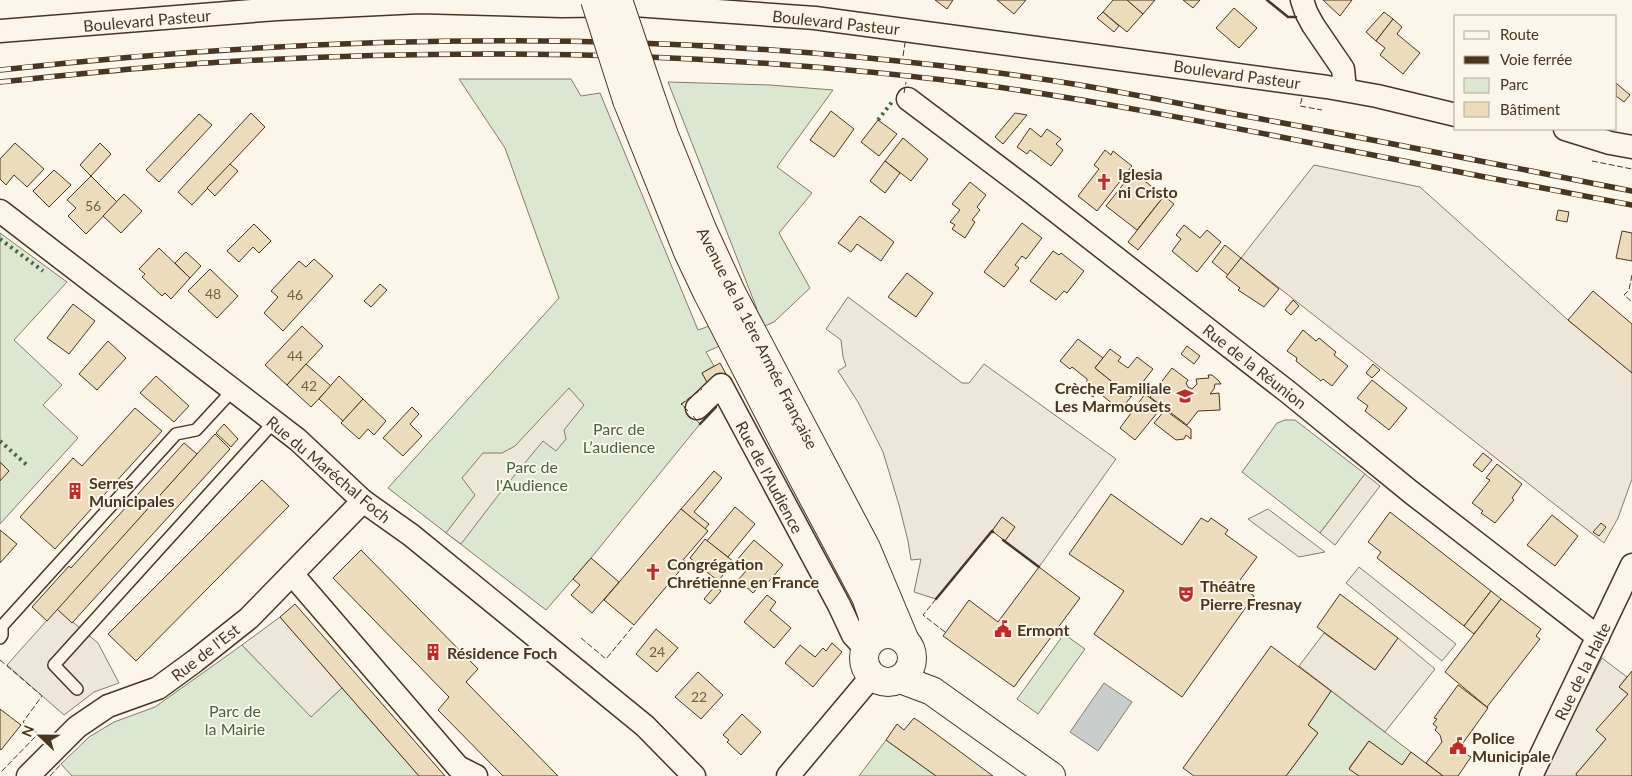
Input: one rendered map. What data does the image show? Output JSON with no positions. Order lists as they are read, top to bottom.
{
  "streets": {
    "main road": ["Avenue de la 1ère Armée Française"],
    "street": [
      "Boulevard Pasteur",
      "Rue de la Réunion",
      "Rue du Maréchal Foch",
      "Rue de l'Audience",
      "Rue de l'Est",
      "Rue de la Halte"
    ]
  },
  "crossings": [
    ["Boulevard Pasteur", "Avenue de la 1ère Armée Française"],
    ["Avenue de la 1ère Armée Française", "Rue de l'Audience"],
    ["Rue de la Réunion", "Rue de la Halte"],
    ["Rue du Maréchal Foch", "Rue de l'Est"]
  ],
  "parks": ["Parc de L’audience", "Parc de l'Audience", "Parc de la Mairie"],
  "places": {
    "church": ["Iglesia ni Cristo", "Congrégation Chrétienne en France"],
    "school or university": ["Crèche Familiale Les Marmousets"],
    "building": ["Serres Municipales", "Résidence Foch"],
    "theatre": ["Théâtre Pierre Fresnay"],
    "public building": ["Ermont", "Police Municipale"]
  },
  "house_numbers": [
    "56",
    "48",
    "46",
    "44",
    "42",
    "24",
    "22"
  ],
  "legend": [
    "Route",
    "Voie ferrée",
    "Parc",
    "Bâtiment"
  ],
  "north": "left"
}
